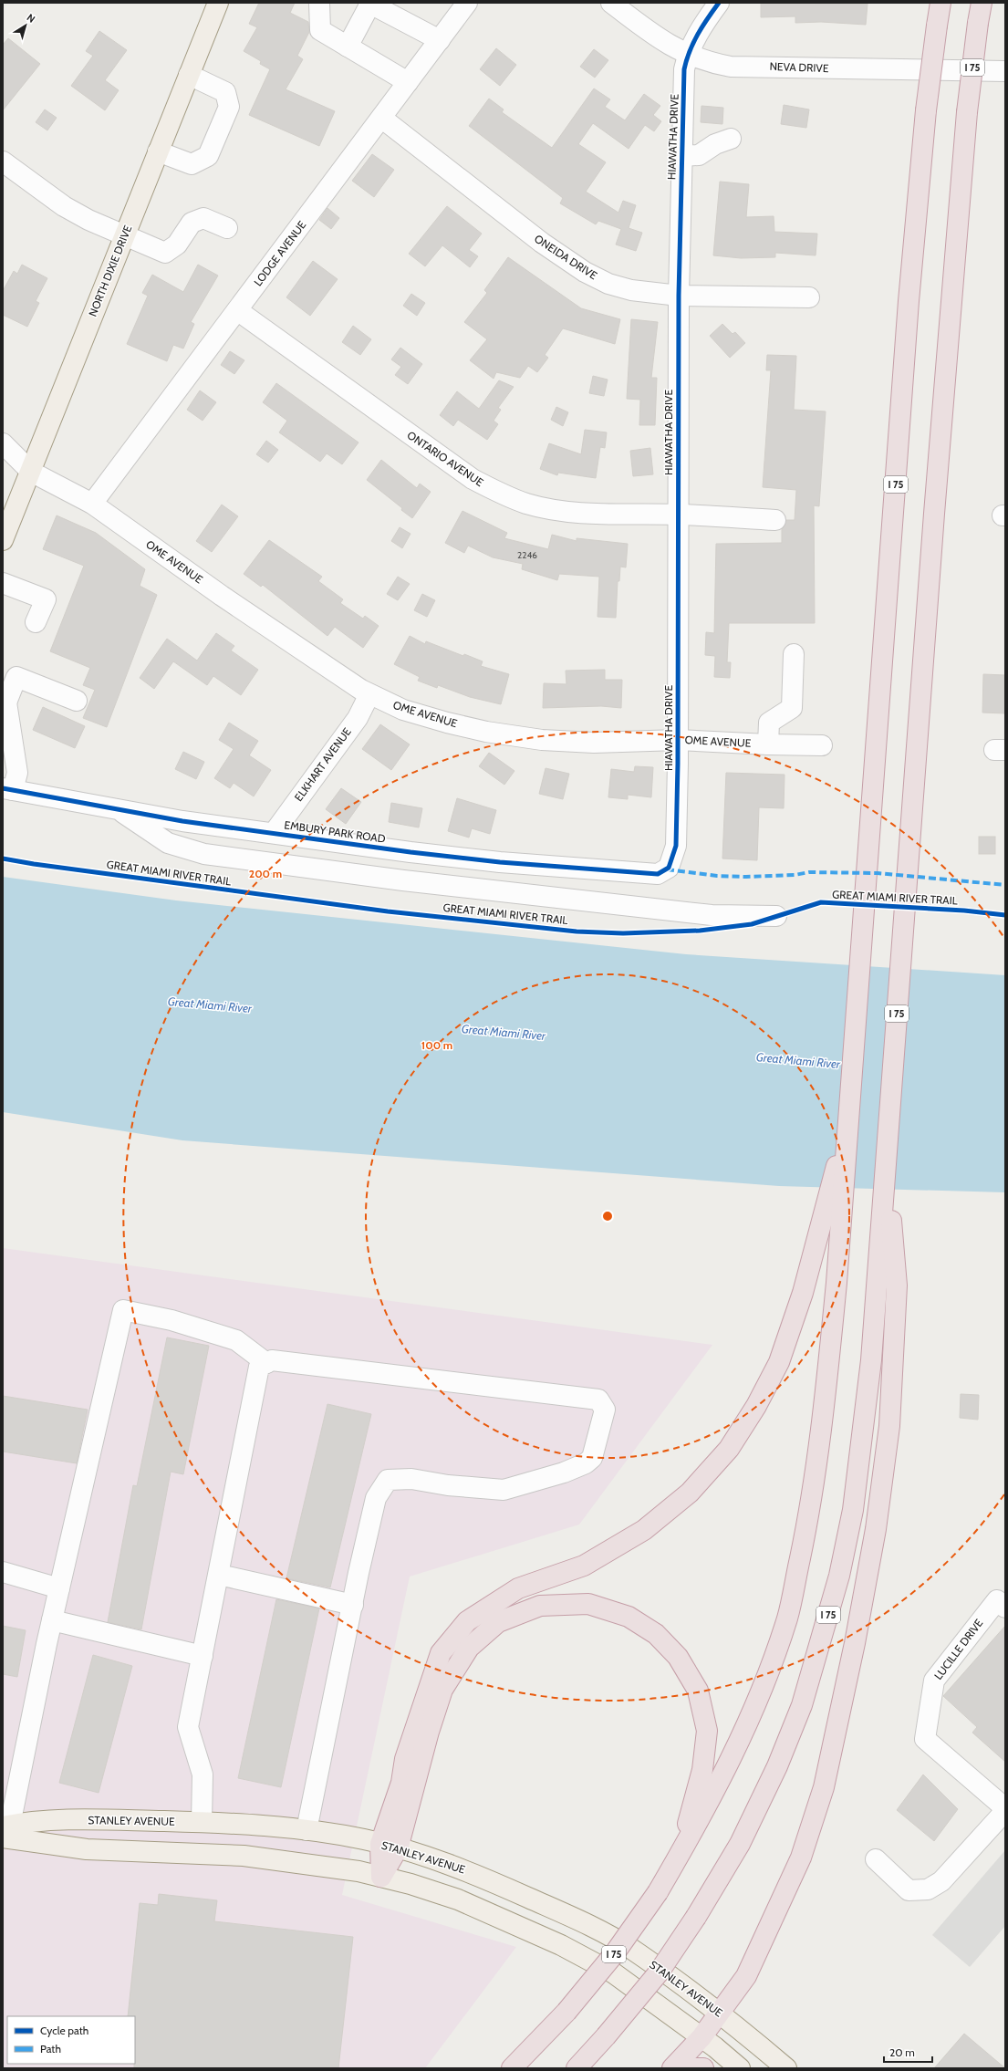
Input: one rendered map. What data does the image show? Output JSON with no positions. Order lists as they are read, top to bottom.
{
  "streets": {
    "highway": ["I 75"],
    "main road": ["NORTH DIXIE DRIVE", "STANLEY AVENUE"],
    "street": [
      "NEVA DRIVE",
      "HIAWATHA DRIVE",
      "LODGE AVENUE",
      "ONEIDA DRIVE",
      "ONTARIO AVENUE",
      "OME AVENUE",
      "ELKHART AVENUE",
      "EMBURY PARK ROAD",
      "LUCILLE DRIVE"
    ],
    "cycle path": ["GREAT MIAMI RIVER TRAIL"]
  },
  "crossings": [
    ["NEVA DRIVE", "HIAWATHA DRIVE"],
    ["HIAWATHA DRIVE", "ONEIDA DRIVE"],
    ["HIAWATHA DRIVE", "ONTARIO AVENUE"],
    ["HIAWATHA DRIVE", "OME AVENUE"],
    ["HIAWATHA DRIVE", "EMBURY PARK ROAD"],
    ["LODGE AVENUE", "ONEIDA DRIVE"],
    ["LODGE AVENUE", "ONTARIO AVENUE"],
    ["LODGE AVENUE", "OME AVENUE"],
    ["NORTH DIXIE DRIVE", "OME AVENUE"],
    ["OME AVENUE", "ELKHART AVENUE"],
    ["ELKHART AVENUE", "EMBURY PARK ROAD"]
  ],
  "water": ["Great Miami River"],
  "house_numbers": ["2246"],
  "legend": ["Cycle path", "Path"],
  "scale_bar": "20 m",
  "north": "top right",
  "rings": ["200 m", "100 m"]
}
